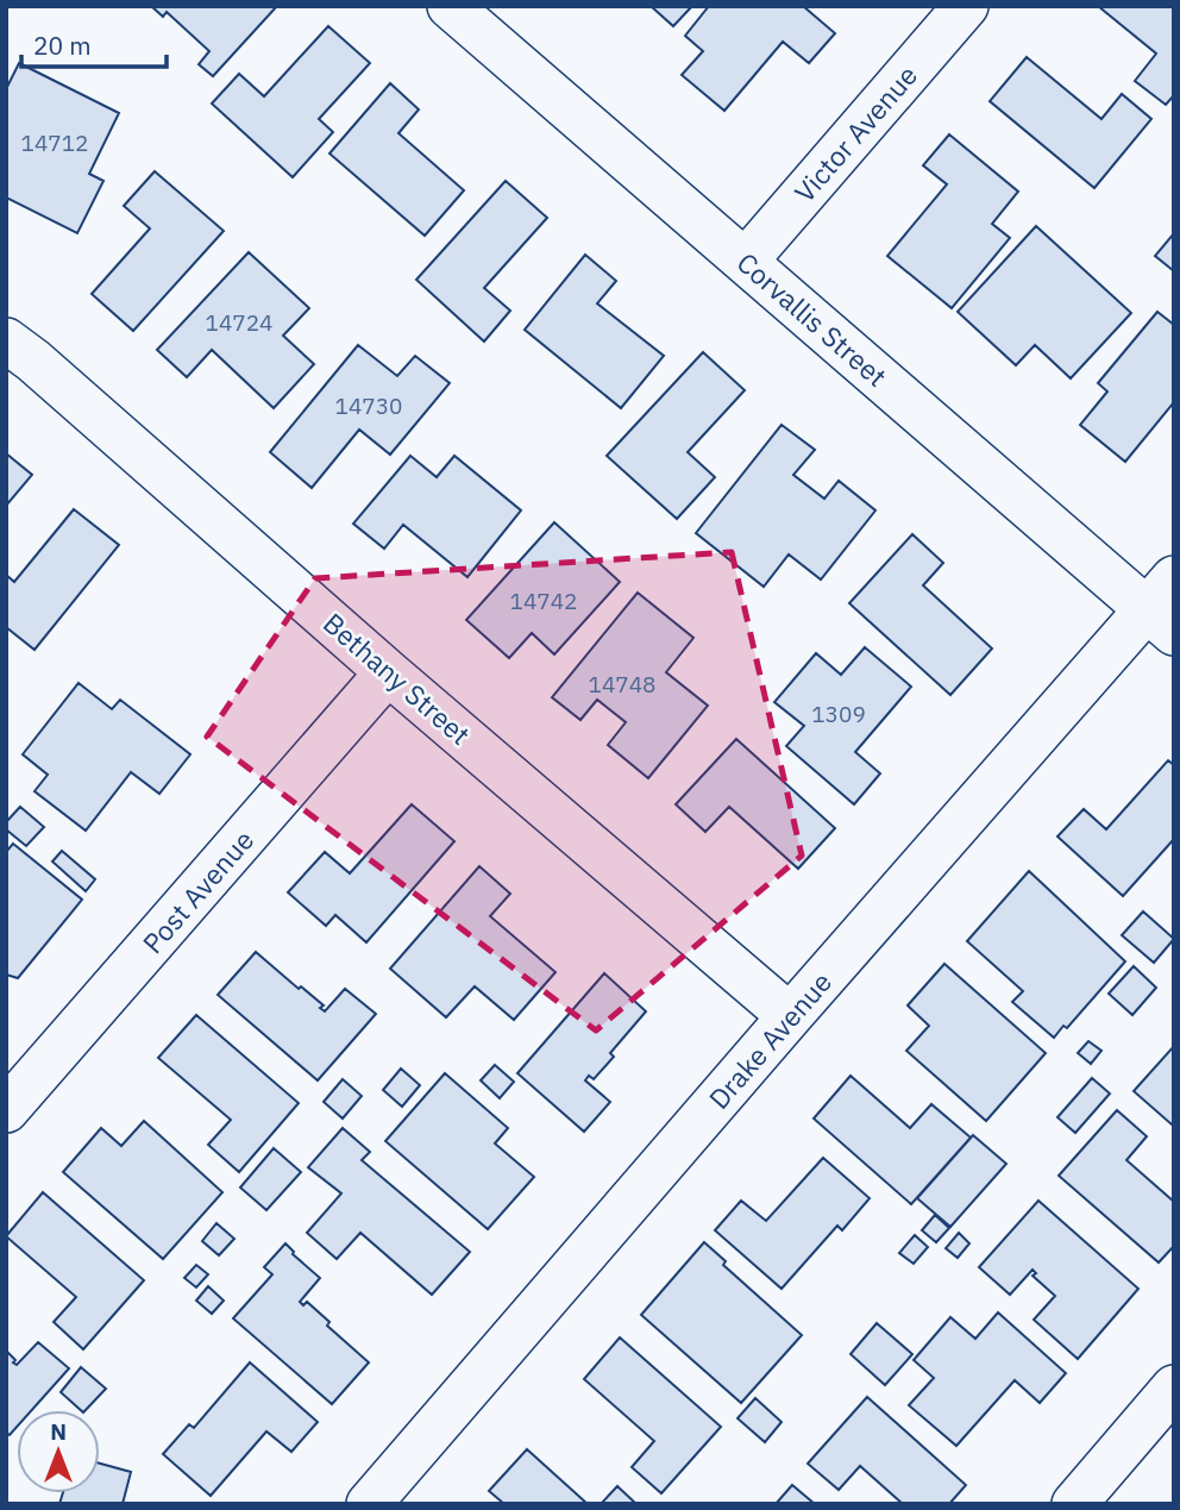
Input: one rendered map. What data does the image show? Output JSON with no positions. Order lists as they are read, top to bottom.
{
  "streets": {
    "street": [
      "Victor Avenue",
      "Corvallis Street",
      "Bethany Street",
      "Post Avenue",
      "Drake Avenue"
    ]
  },
  "crossings": [
    ["Victor Avenue", "Corvallis Street"],
    ["Corvallis Street", "Drake Avenue"],
    ["Bethany Street", "Post Avenue"],
    ["Bethany Street", "Drake Avenue"]
  ],
  "house_numbers": [
    "14712",
    "14724",
    "14730",
    "14742",
    "14748",
    "1309"
  ],
  "scale_bar": "20 m",
  "north": "top"
}
